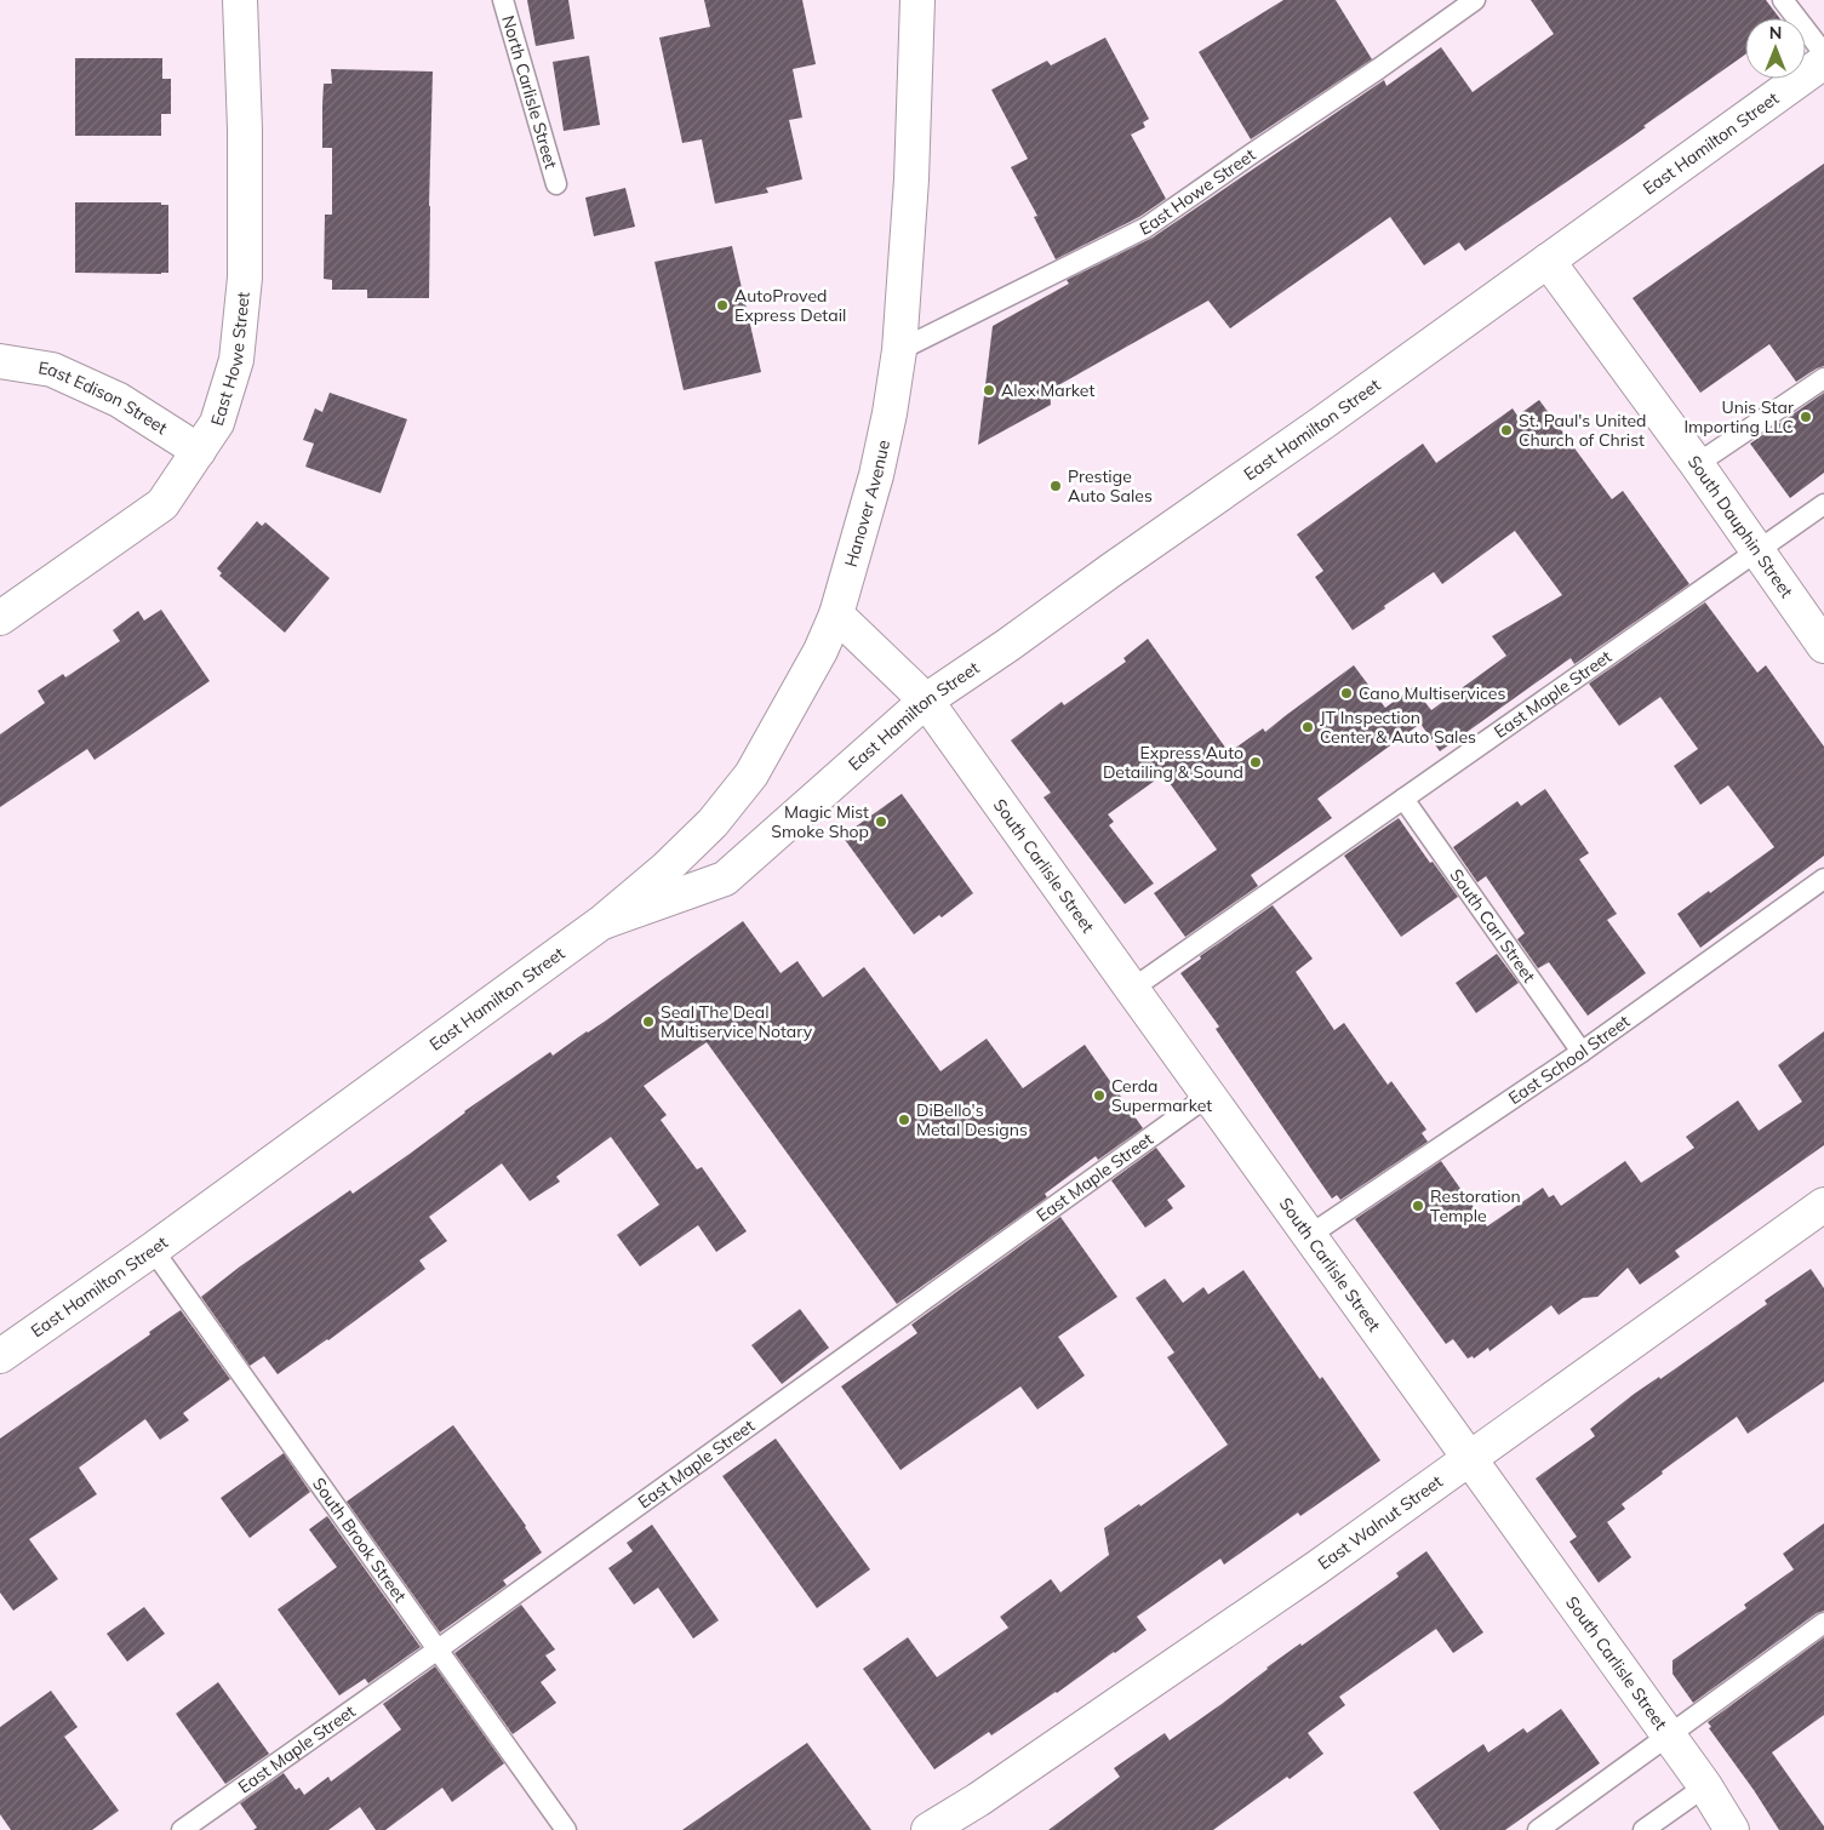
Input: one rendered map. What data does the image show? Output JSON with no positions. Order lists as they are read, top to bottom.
{
  "streets": {
    "street": [
      "East Hamilton Street",
      "East Howe Street",
      "East Edison Street",
      "Hanover Avenue",
      "South Dauphin Street",
      "South Carlisle Street",
      "East Walnut Street"
    ],
    "lane": [
      "North Carlisle Street",
      "East Maple Street",
      "South Carl Street",
      "East School Street",
      "South Brook Street"
    ]
  },
  "crossings": [
    ["East Hamilton Street", "Hanover Avenue"],
    ["East Hamilton Street", "South Dauphin Street"],
    ["East Hamilton Street", "South Carlisle Street"],
    ["East Hamilton Street", "South Brook Street"],
    ["East Howe Street", "East Edison Street"],
    ["East Howe Street", "Hanover Avenue"],
    ["South Dauphin Street", "East Maple Street"],
    ["East Maple Street", "South Carlisle Street"],
    ["East Maple Street", "South Carl Street"],
    ["East Maple Street", "South Brook Street"],
    ["South Carlisle Street", "East School Street"],
    ["South Carlisle Street", "East Walnut Street"],
    ["South Carl Street", "East School Street"]
  ],
  "places": [
    "AutoProved Express Detail",
    "Alex Market",
    "Unis Star Importing LLC",
    "St. Paul's United Church of Christ",
    "Prestige Auto Sales",
    "Cano Multiservices",
    "JT Inspection Center & Auto Sales",
    "Express Auto Detailing & Sound",
    "Magic Mist Smoke Shop",
    "Seal The Deal Multiservice Notary",
    "Cerda Supermarket",
    "DiBello's Metal Designs",
    "Restoration Temple"
  ],
  "north": "top"
}
